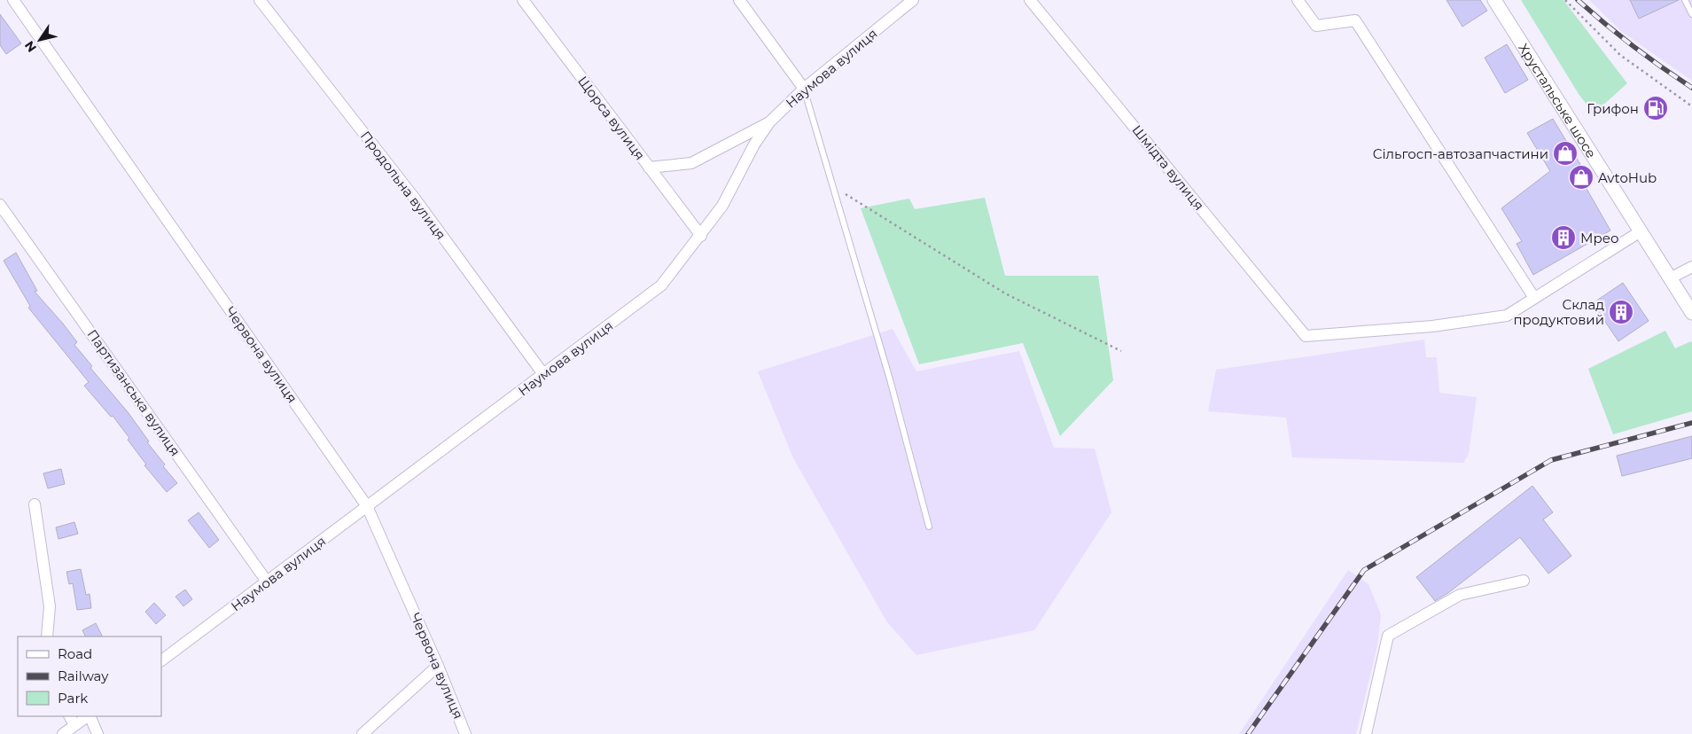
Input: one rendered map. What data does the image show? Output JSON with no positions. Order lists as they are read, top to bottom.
{
  "streets": {
    "street": [
      "Наумова вулиця",
      "Хрустальське шосе",
      "Щорса вулиця",
      "Шмідта вулиця",
      "Продольна вулиця",
      "Червона вулиця",
      "Партизанська вулиця"
    ]
  },
  "crossings": [
    ["Наумова вулиця", "Щорса вулиця"],
    ["Наумова вулиця", "Продольна вулиця"],
    ["Наумова вулиця", "Червона вулиця"],
    ["Наумова вулиця", "Партизанська вулиця"]
  ],
  "places": {
    "fuel station": ["Грифон"],
    "shop": ["Сільгосп-автозапчастини", "AvtoHub"],
    "building": ["Мрео", "Склад продуктовий"]
  },
  "legend": ["Road", "Railway", "Park"],
  "north": "bottom left"
}
